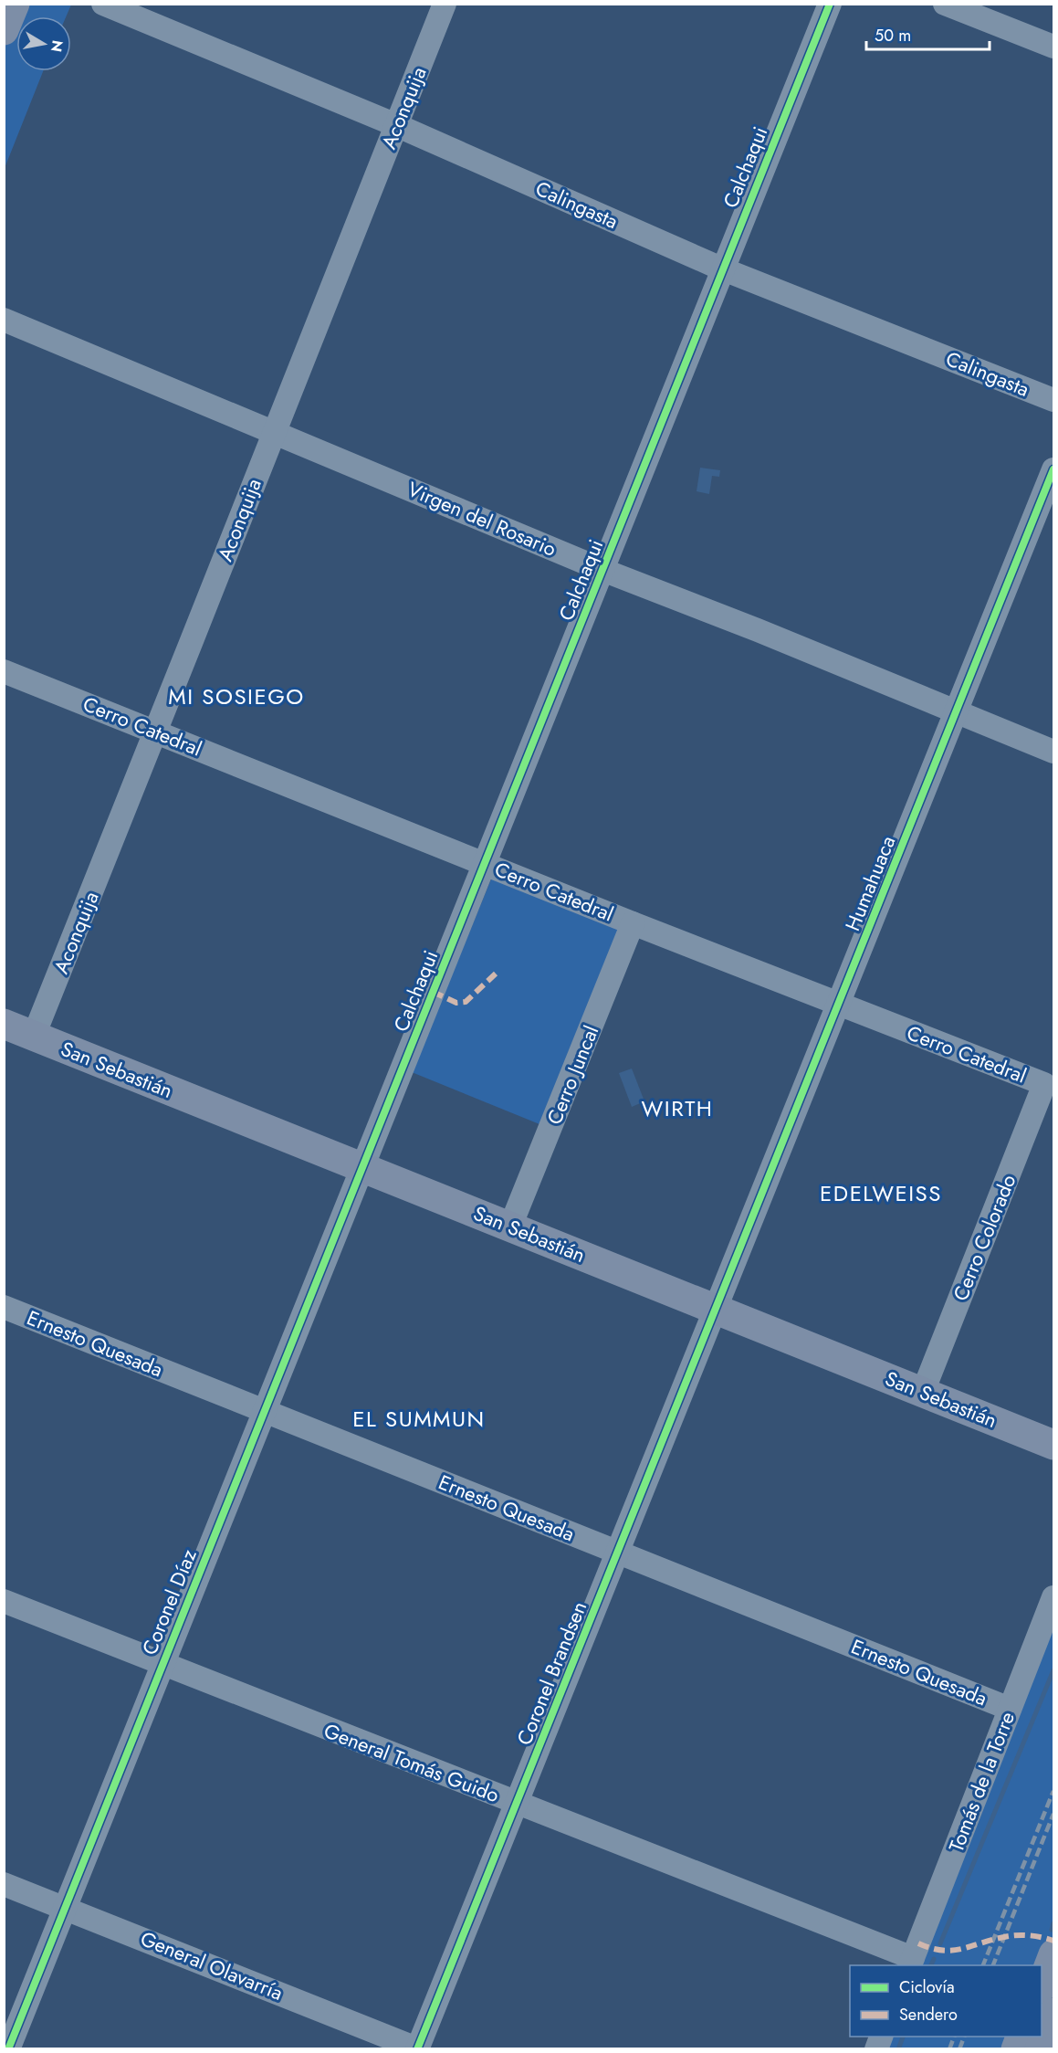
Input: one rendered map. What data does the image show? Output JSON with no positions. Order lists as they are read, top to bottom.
{
  "streets": {
    "main road": ["San Sebastián"],
    "street": [
      "Aconquija",
      "Calchaqui",
      "Calingasta",
      "Virgen del Rosario",
      "Cerro Catedral",
      "Humahuaca",
      "Cerro Juncal",
      "Cerro Colorado",
      "Ernesto Quesada",
      "Coronel Díaz",
      "Coronel Brandsen",
      "General Tomás Guido",
      "Tomás de la Torre",
      "General Olavarría"
    ]
  },
  "crossings": [
    ["Aconquija", "Calingasta"],
    ["Aconquija", "Virgen del Rosario"],
    ["Aconquija", "Cerro Catedral"],
    ["Aconquija", "San Sebastián"],
    ["Calchaqui", "Calingasta"],
    ["Calchaqui", "Virgen del Rosario"],
    ["Calchaqui", "Cerro Catedral"],
    ["Calchaqui", "San Sebastián"],
    ["Calchaqui", "Coronel Díaz"],
    ["Virgen del Rosario", "Humahuaca"],
    ["Cerro Catedral", "Humahuaca"],
    ["Cerro Catedral", "Cerro Juncal"],
    ["Cerro Catedral", "Cerro Colorado"],
    ["Humahuaca", "San Sebastián"],
    ["Humahuaca", "Coronel Brandsen"],
    ["San Sebastián", "Cerro Juncal"],
    ["San Sebastián", "Cerro Colorado"],
    ["San Sebastián", "Coronel Díaz"],
    ["San Sebastián", "Coronel Brandsen"],
    ["Ernesto Quesada", "Coronel Díaz"],
    ["Ernesto Quesada", "Coronel Brandsen"],
    ["Ernesto Quesada", "Tomás de la Torre"],
    ["Coronel Díaz", "General Tomás Guido"],
    ["Coronel Díaz", "General Olavarría"],
    ["Coronel Brandsen", "General Tomás Guido"],
    ["Coronel Brandsen", "General Olavarría"],
    ["General Tomás Guido", "Tomás de la Torre"]
  ],
  "districts": [
    "MI SOSIEGO",
    "WIRTH",
    "EDELWEISS",
    "EL SUMMUN"
  ],
  "legend": ["Ciclovía", "Sendero"],
  "scale_bar": "50 m",
  "north": "right"
}
